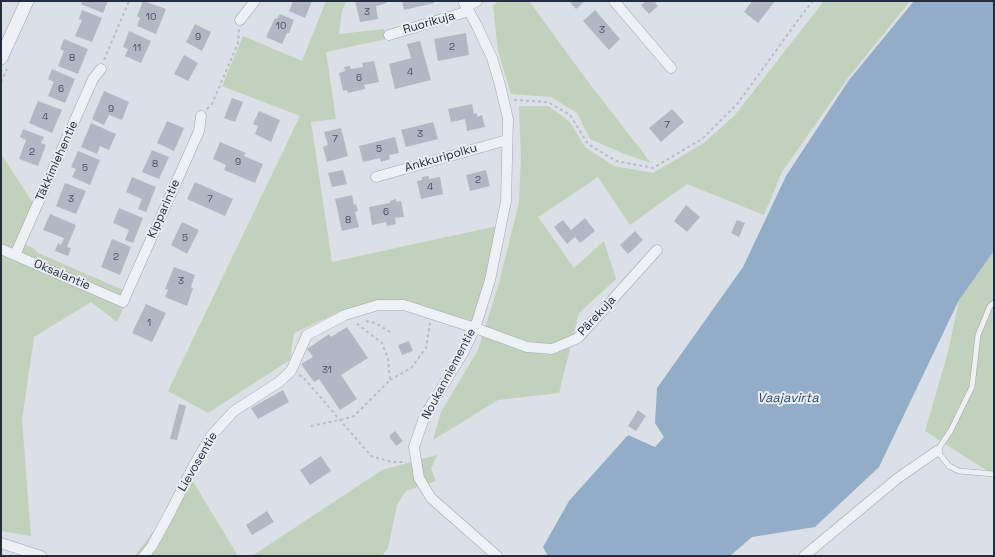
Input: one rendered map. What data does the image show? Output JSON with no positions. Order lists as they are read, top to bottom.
{
  "streets": {
    "street": [
      "Ruorikuja",
      "Ankkuripolku",
      "Täkkimiehentie",
      "Kipparintie",
      "Oksalantie",
      "Pärekuja",
      "Noukanniementie",
      "Lievosentie"
    ]
  },
  "crossings": [
    ["Ruorikuja", "Noukanniementie"],
    ["Ankkuripolku", "Noukanniementie"],
    ["Täkkimiehentie", "Oksalantie"],
    ["Kipparintie", "Oksalantie"],
    ["Pärekuja", "Noukanniementie"],
    ["Pärekuja", "Lievosentie"],
    ["Noukanniementie", "Lievosentie"]
  ],
  "water": ["Vaajavirta"],
  "house_numbers": [
    "3",
    "10",
    "10",
    "3",
    "9",
    "2",
    "11",
    "8",
    "4",
    "6",
    "6",
    "9",
    "4",
    "7",
    "3",
    "7",
    "5",
    "2",
    "9",
    "8",
    "5",
    "2",
    "4",
    "3",
    "7",
    "6",
    "8",
    "5",
    "2",
    "3",
    "1",
    "31"
  ]
}
